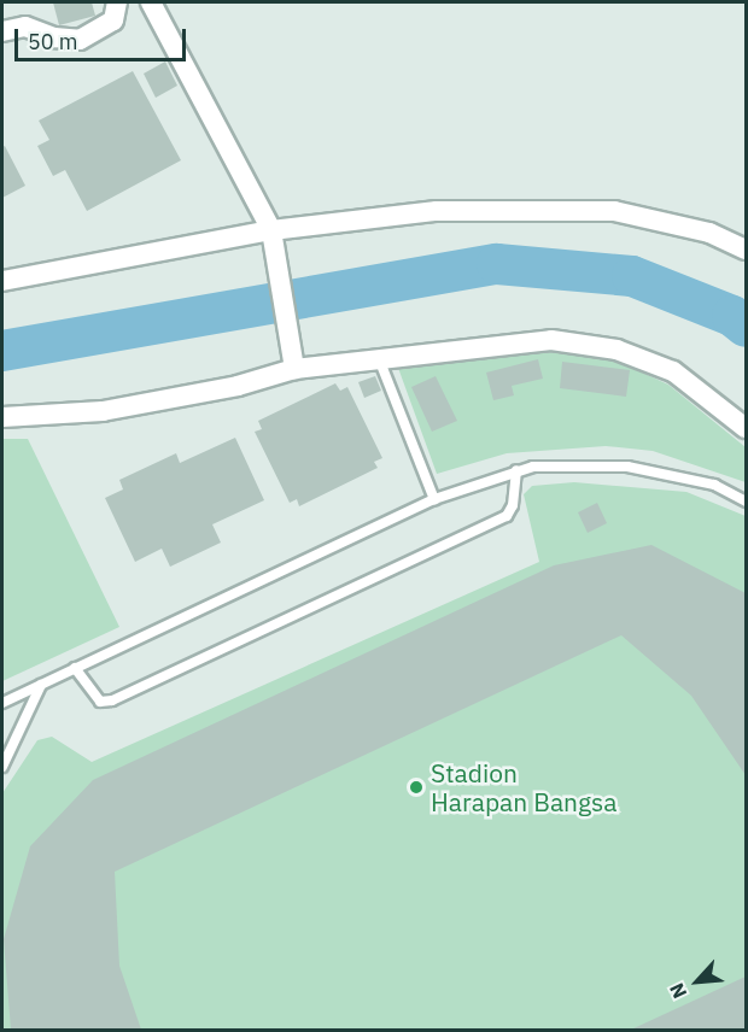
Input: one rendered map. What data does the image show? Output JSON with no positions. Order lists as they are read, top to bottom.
{
  "places": ["Stadion Harapan Bangsa"],
  "scale_bar": "50 m",
  "north": "bottom left"
}
